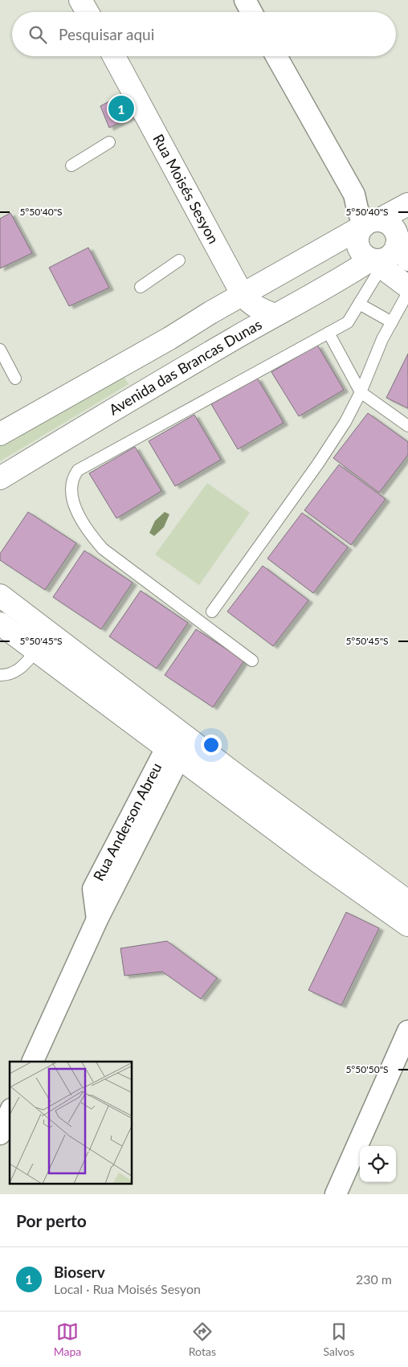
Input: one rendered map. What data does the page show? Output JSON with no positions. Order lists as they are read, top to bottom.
{
  "streets": {
    "main road": ["Rua Moisés Sesyon", "Avenida das Brancas Dunas"],
    "street": ["Rua Anderson Abreu"]
  },
  "crossings": [
    ["Rua Moisés Sesyon", "Avenida das Brancas Dunas"]
  ],
  "page": {
    "search": "Pesquisar aqui",
    "pins": "1",
    "heading": "Por perto",
    "list": [
      {
        "mark": "1",
        "name": "Bioserv",
        "note": "Local · Rua Moisés Sesyon",
        "value": "230 m"
      }
    ],
    "nav": ["Mapa", "Rotas", "Salvos"]
  },
  "coordinates": ["5°50'40\"S", "5°50'45\"S", "5°50'50\"S"]
}
